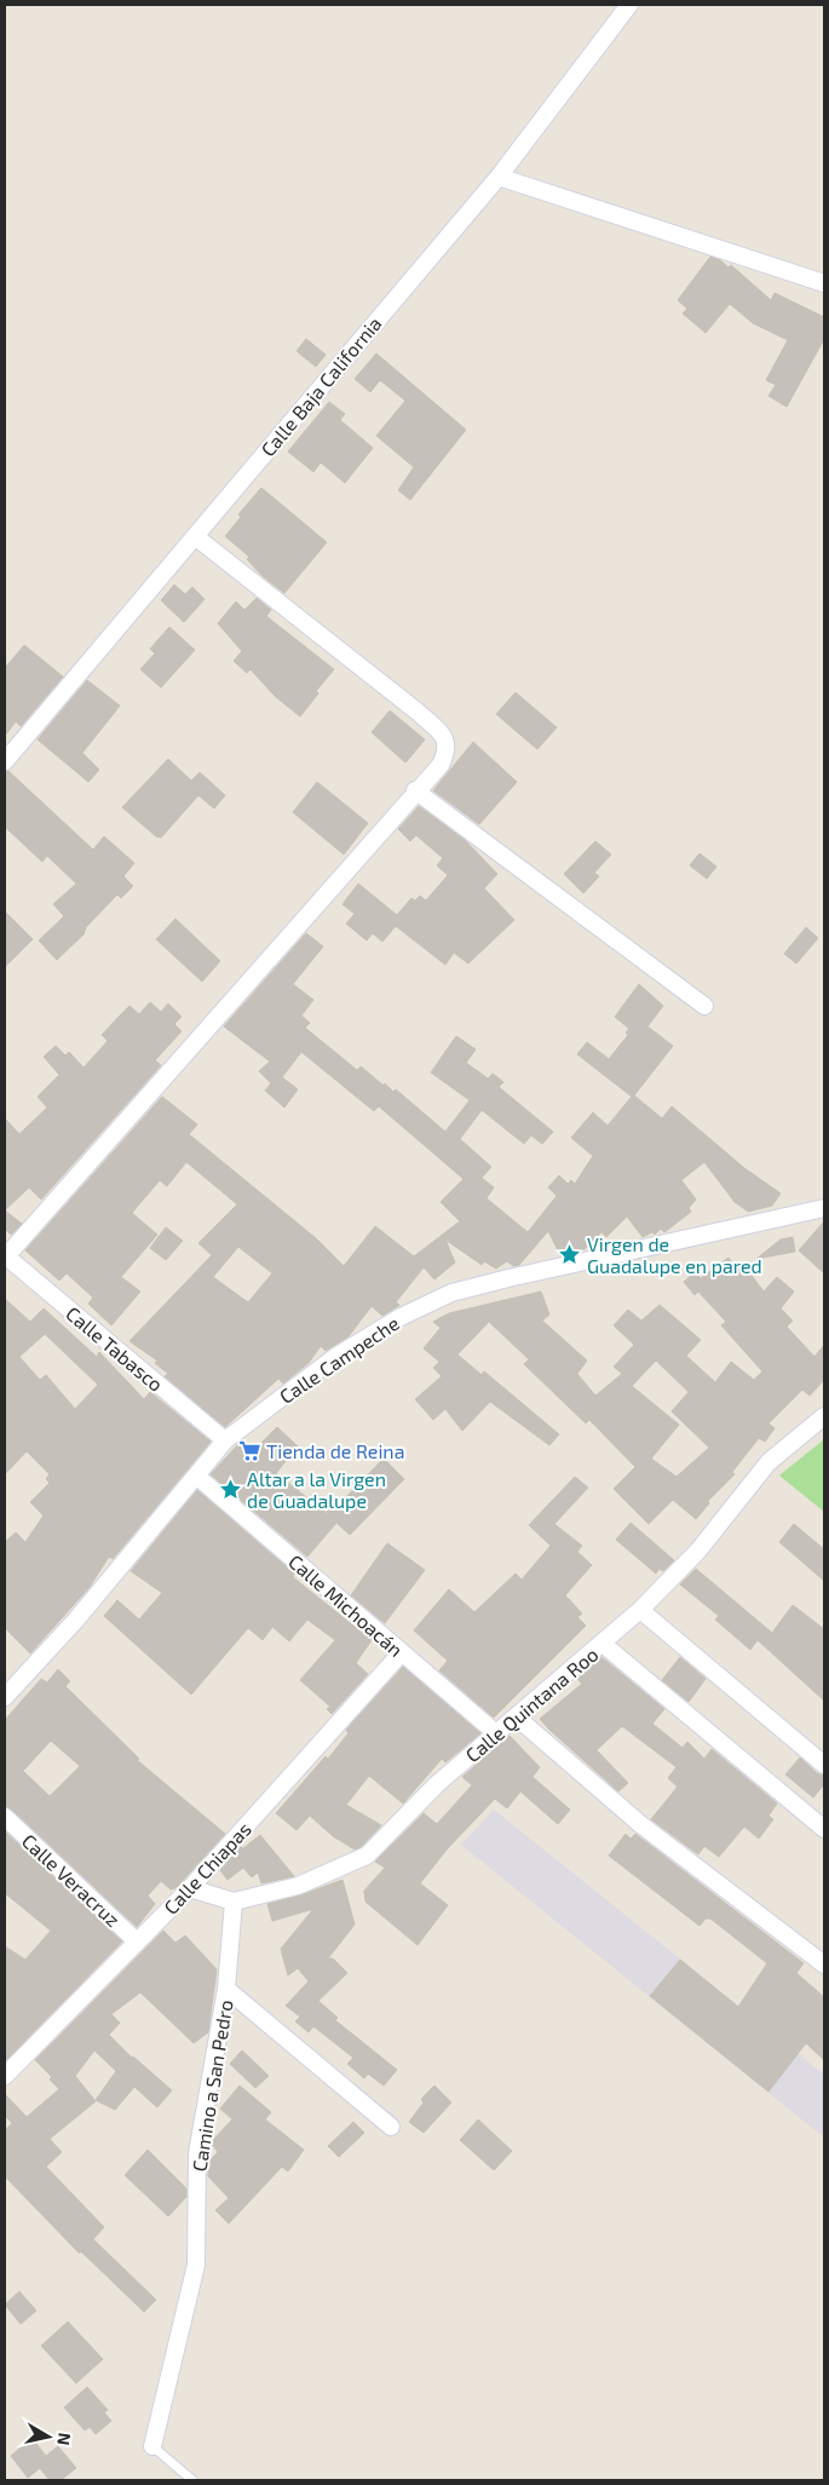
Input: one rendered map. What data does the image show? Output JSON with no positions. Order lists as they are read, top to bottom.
{
  "streets": {
    "street": [
      "Calle Baja California",
      "Calle Tabasco",
      "Calle Campeche",
      "Calle Michoacán",
      "Calle Quintana Roo",
      "Calle Chiapas",
      "Calle Veracruz",
      "Camino a San Pedro"
    ]
  },
  "crossings": [
    ["Calle Tabasco", "Calle Campeche"],
    ["Calle Campeche", "Calle Michoacán"],
    ["Calle Michoacán", "Calle Quintana Roo"],
    ["Calle Michoacán", "Calle Chiapas"],
    ["Calle Quintana Roo", "Camino a San Pedro"],
    ["Calle Chiapas", "Calle Veracruz"]
  ],
  "places": {
    "place": ["Virgen de Guadalupe en pared", "Altar a la Virgen de Guadalupe"],
    "supermarket": ["Tienda de Reina"]
  },
  "north": "right"
}
